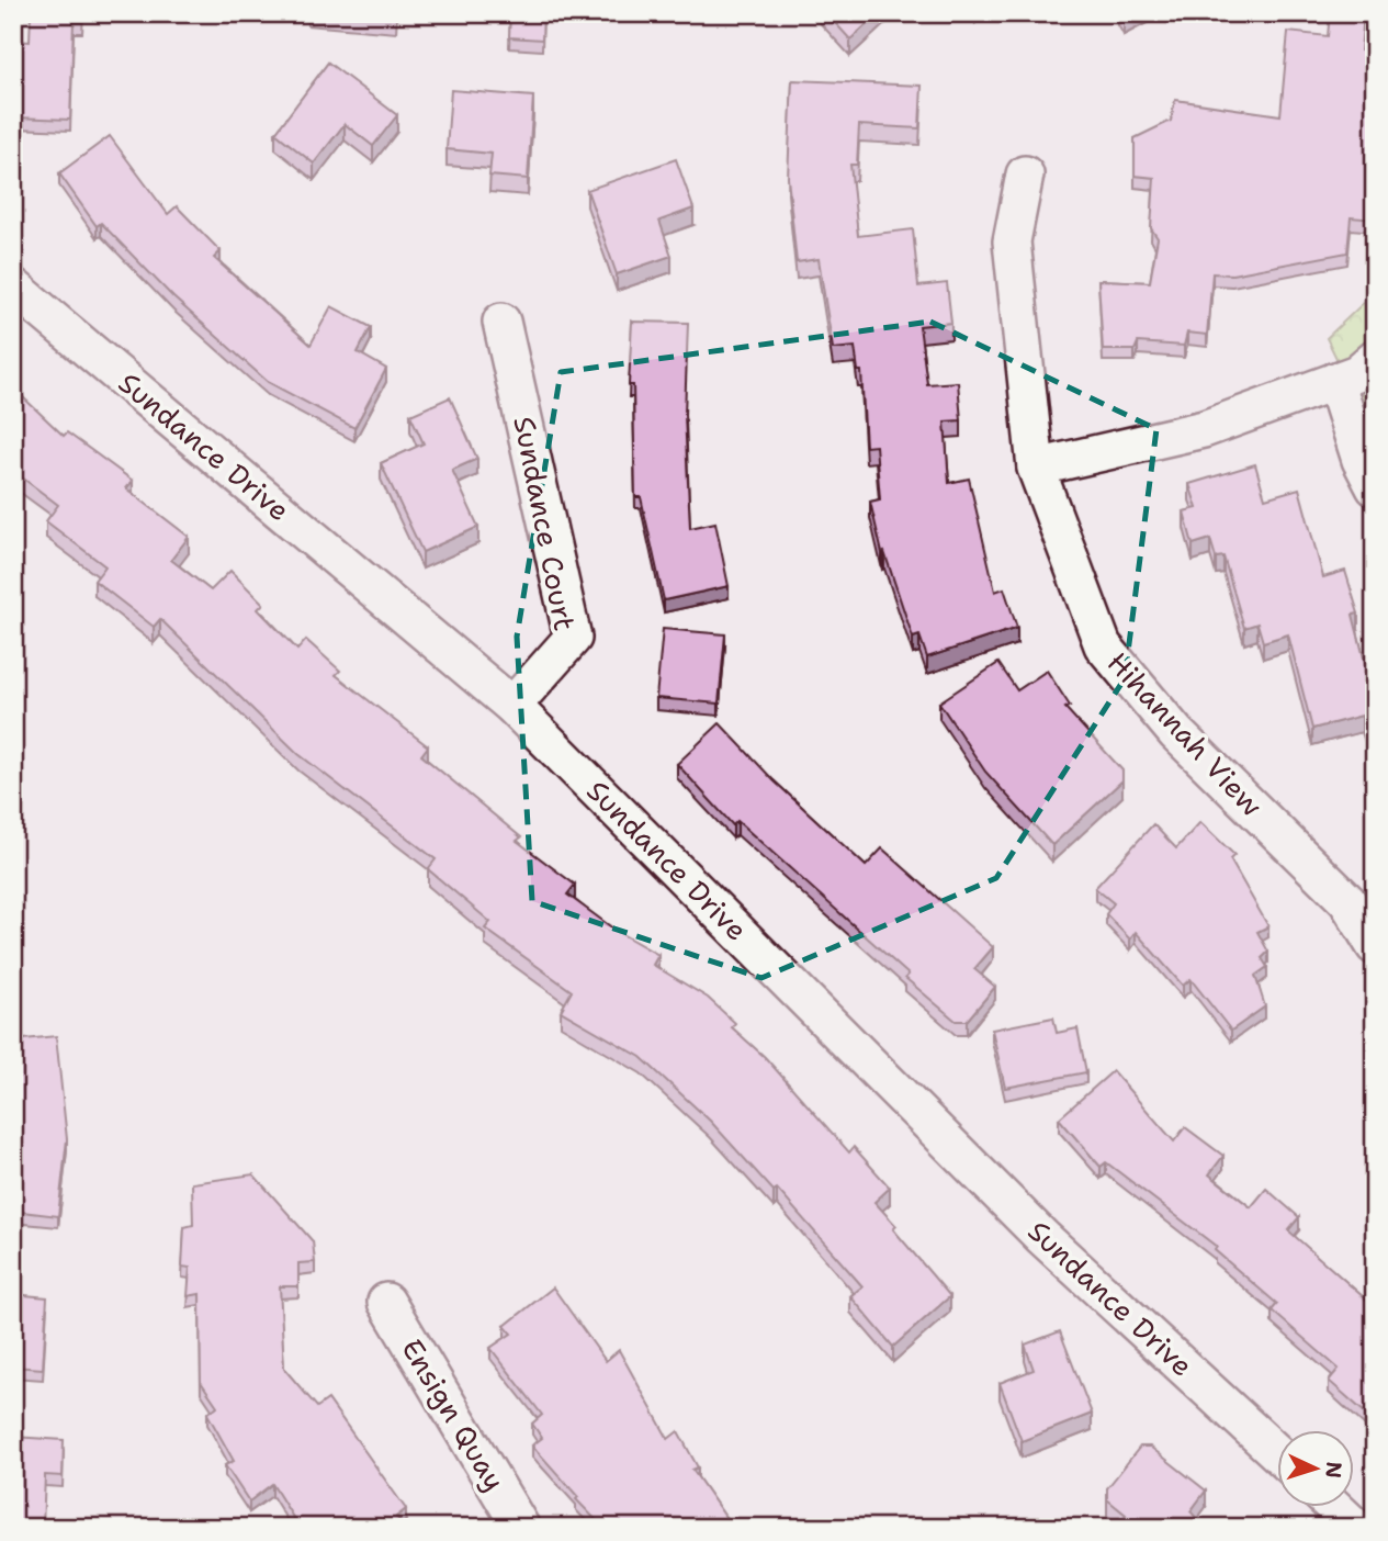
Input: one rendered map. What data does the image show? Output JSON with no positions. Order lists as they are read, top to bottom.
{
  "streets": {
    "street": [
      "Sundance Drive",
      "Sundance Court",
      "Hihannah View",
      "Ensign Quay"
    ]
  },
  "crossings": [
    ["Sundance Drive", "Sundance Court"]
  ],
  "north": "right"
}
